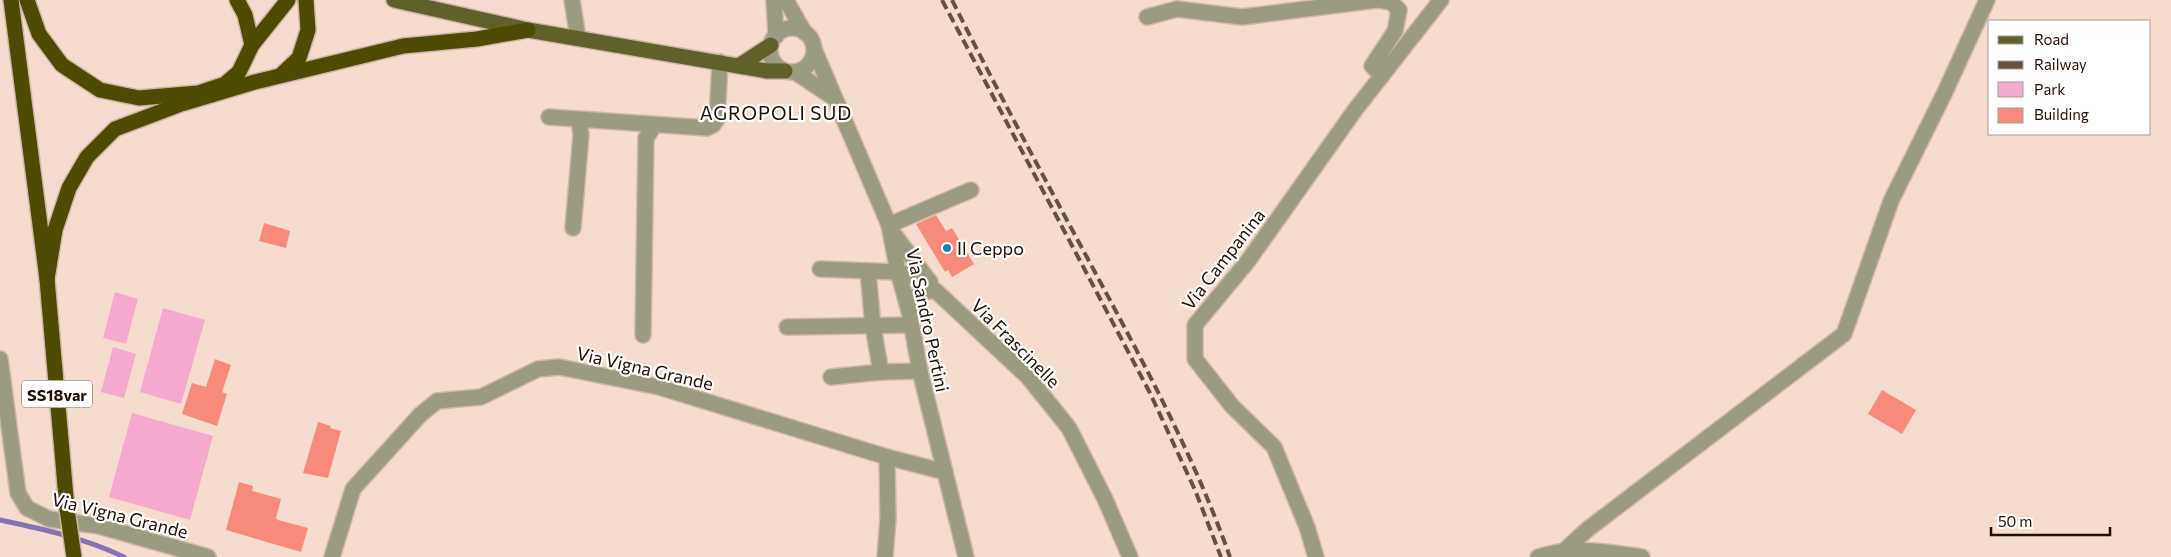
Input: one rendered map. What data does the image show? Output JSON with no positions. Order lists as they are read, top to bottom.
{
  "streets": {
    "highway": ["SS18var"],
    "street": [
      "Via Campanina",
      "Via Sandro Pertini",
      "Via Frascinelle",
      "Via Vigna Grande"
    ]
  },
  "crossings": [
    ["Via Sandro Pertini", "Via Frascinelle"],
    ["Via Sandro Pertini", "Via Vigna Grande"]
  ],
  "districts": ["AGROPOLI SUD"],
  "places": ["Il Ceppo"],
  "legend": [
    "Road",
    "Railway",
    "Park",
    "Building"
  ],
  "scale_bar": "50 m"
}
